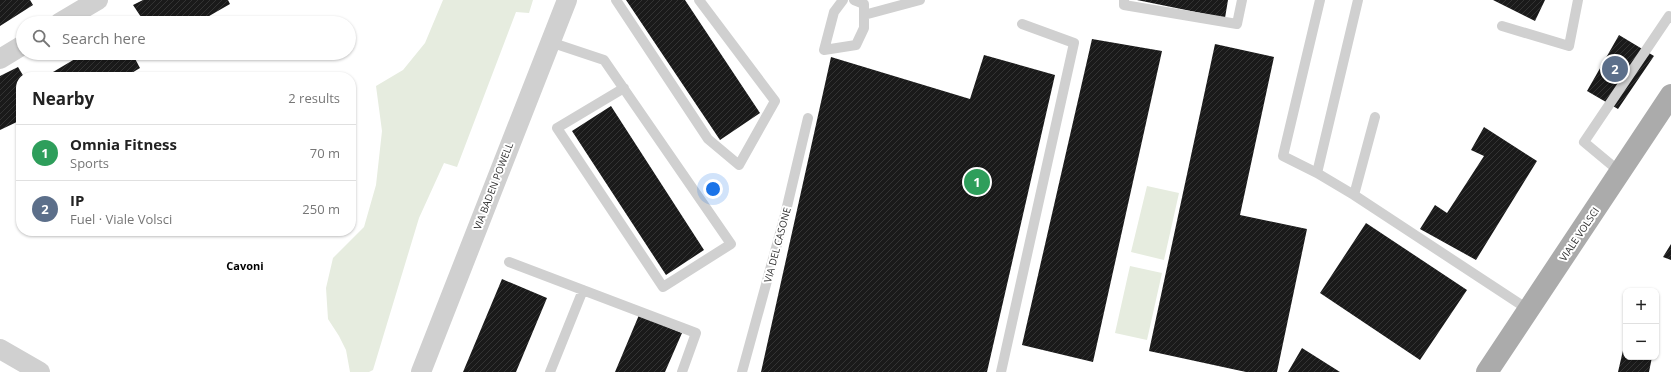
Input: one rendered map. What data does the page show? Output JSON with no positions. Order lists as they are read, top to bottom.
{
  "streets": {
    "main road": ["VIALE VOLSCI"],
    "street": ["VIA BADEN POWELL"],
    "lane": ["VIA DEL CASONE"]
  },
  "districts": ["Cavoni"],
  "page": {
    "search": "Search here",
    "pins": ["2", "1"],
    "heading": ["Nearby", "2 results"],
    "list": [
      {
        "mark": "1",
        "name": "Omnia Fitness",
        "note": "Sports",
        "value": "70 m"
      },
      {
        "mark": "2",
        "name": "IP",
        "note": "Fuel · Viale Volsci",
        "value": "250 m"
      }
    ],
    "map_buttons": ["+", "−"]
  }
}
